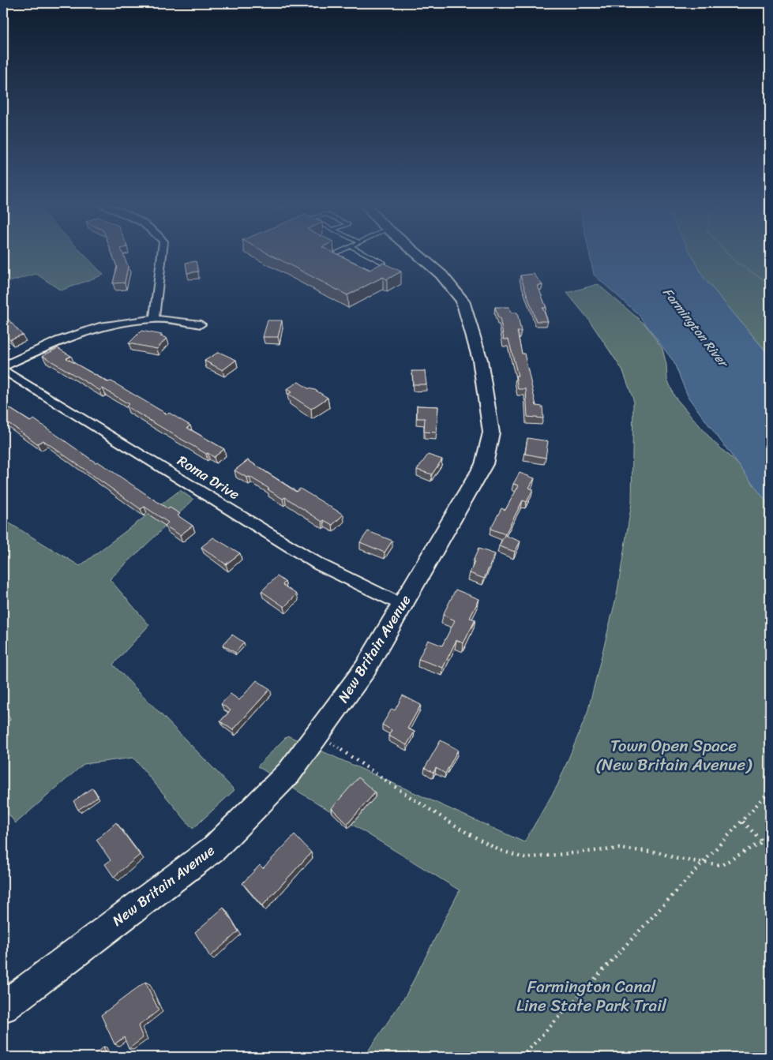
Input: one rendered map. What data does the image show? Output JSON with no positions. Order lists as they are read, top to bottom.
{
  "streets": {
    "street": ["Roma Drive", "New Britain Avenue"]
  },
  "crossings": [
    ["Roma Drive", "New Britain Avenue"]
  ],
  "water": ["Farmington River"],
  "parks": ["Town Open Space (New Britain Avenue)", "Farmington Canal Line State Park Trail"]
}
